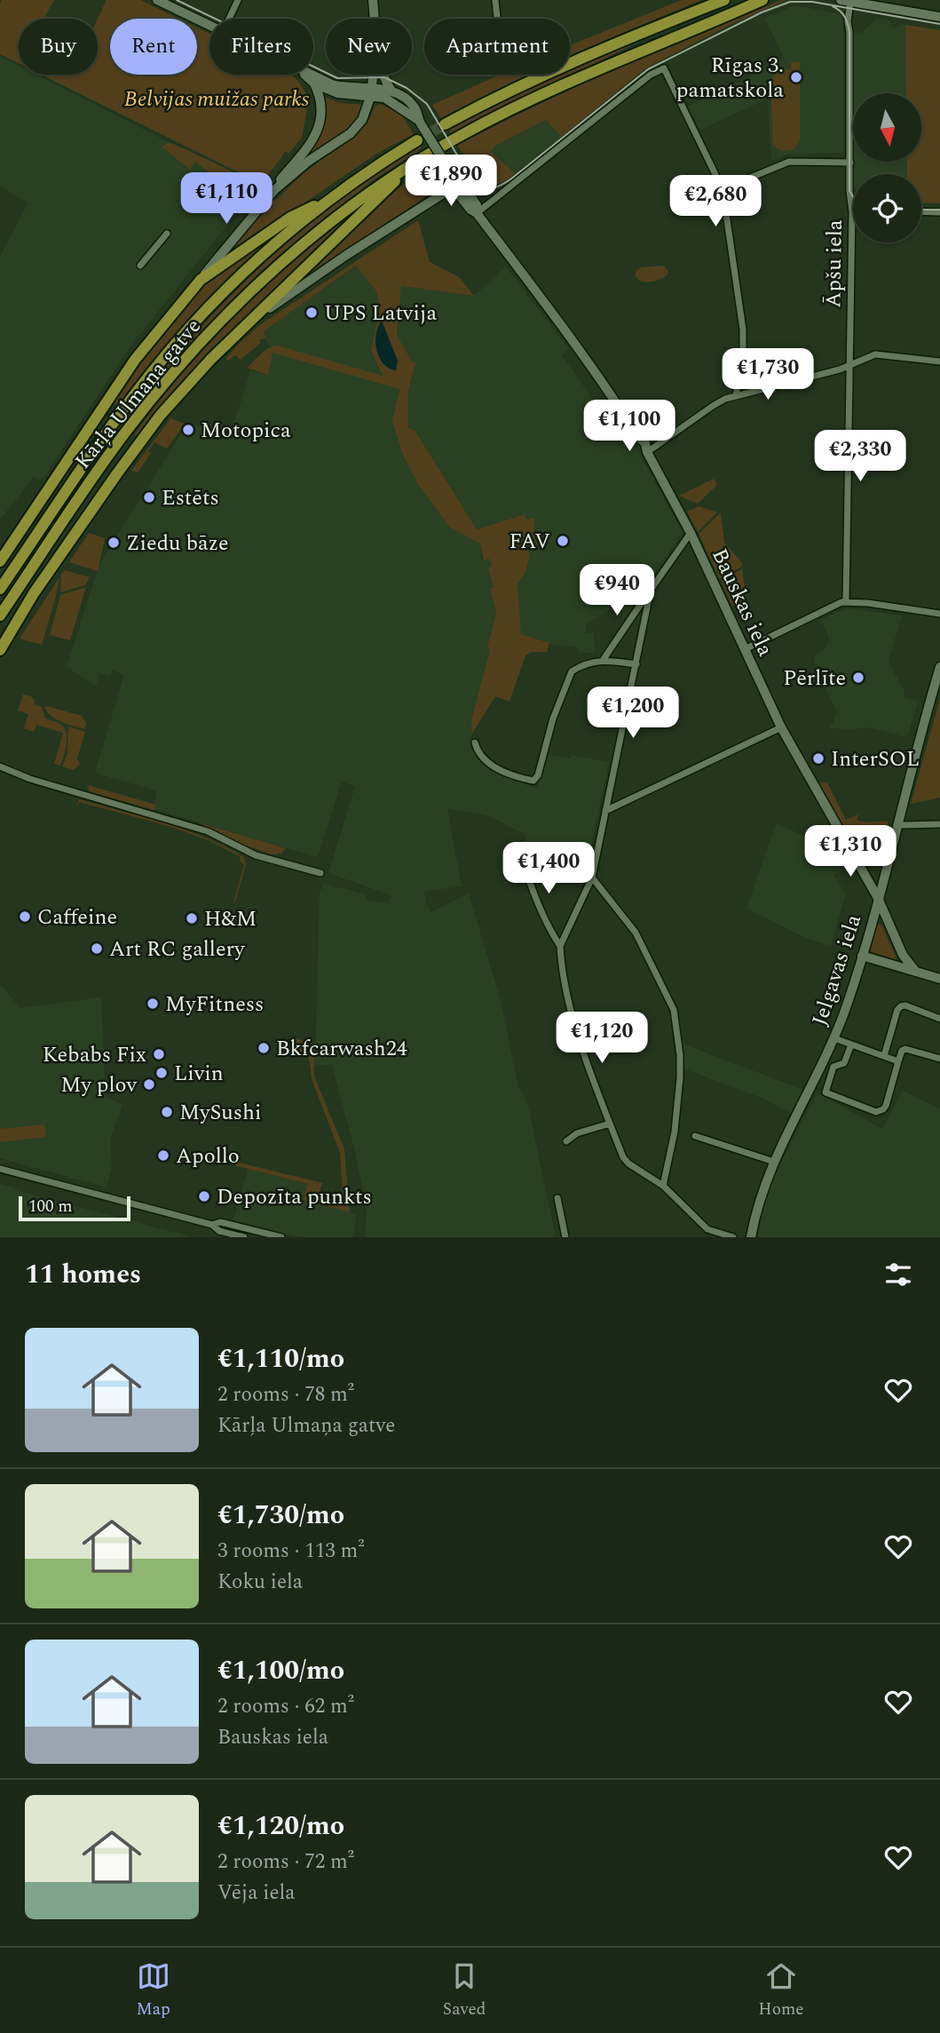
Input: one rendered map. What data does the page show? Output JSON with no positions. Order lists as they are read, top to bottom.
{
  "streets": {
    "highway": ["Kārļa Ulmaņa gatve"],
    "street": ["Āpšu iela", "Bauskas iela", "Jelgavas iela"]
  },
  "crossings": [
    ["Bauskas iela", "Jelgavas iela"]
  ],
  "parks": ["Belvijas muižas parks"],
  "places": [
    "Rīgas 3. pamatskola",
    "UPS Latvija",
    "Motopica",
    "Estēts",
    "FAV",
    "Ziedu bāze",
    "Pērlīte",
    "InterSOL",
    "Caffeine",
    "H&M",
    "Art RC gallery",
    "MyFitness",
    "Bkfcarwash24",
    "Kebabs Fix",
    "Livin",
    "My plov",
    "MySushi",
    "Apollo",
    "Depozīta punkts"
  ],
  "scale_bar": "100 m",
  "north": "bottom",
  "page": {
    "chip": [
      "Buy",
      "Rent",
      "Filters",
      "New",
      "Apartment"
    ],
    "price": [
      "€1,890",
      "€1,110",
      "€2,680",
      "€1,730",
      "€1,100",
      "€2,330",
      "€940",
      "€1,200",
      "€1,310",
      "€1,400",
      "€1,120"
    ],
    "scale": "100 m",
    "heading": "11 homes",
    "list": [
      {
        "name": "€1,110/mo",
        "note": "2 rooms · 78 m² · Kārļa Ulmaņa gatve"
      },
      {
        "name": "€1,730/mo",
        "note": "3 rooms · 113 m² · Koku iela"
      },
      {
        "name": "€1,100/mo",
        "note": "2 rooms · 62 m² · Bauskas iela"
      },
      {
        "name": "€1,120/mo",
        "note": "2 rooms · 72 m² · Vēja iela"
      }
    ],
    "tabs": ["Map", "Saved", "Home"]
  }
}
